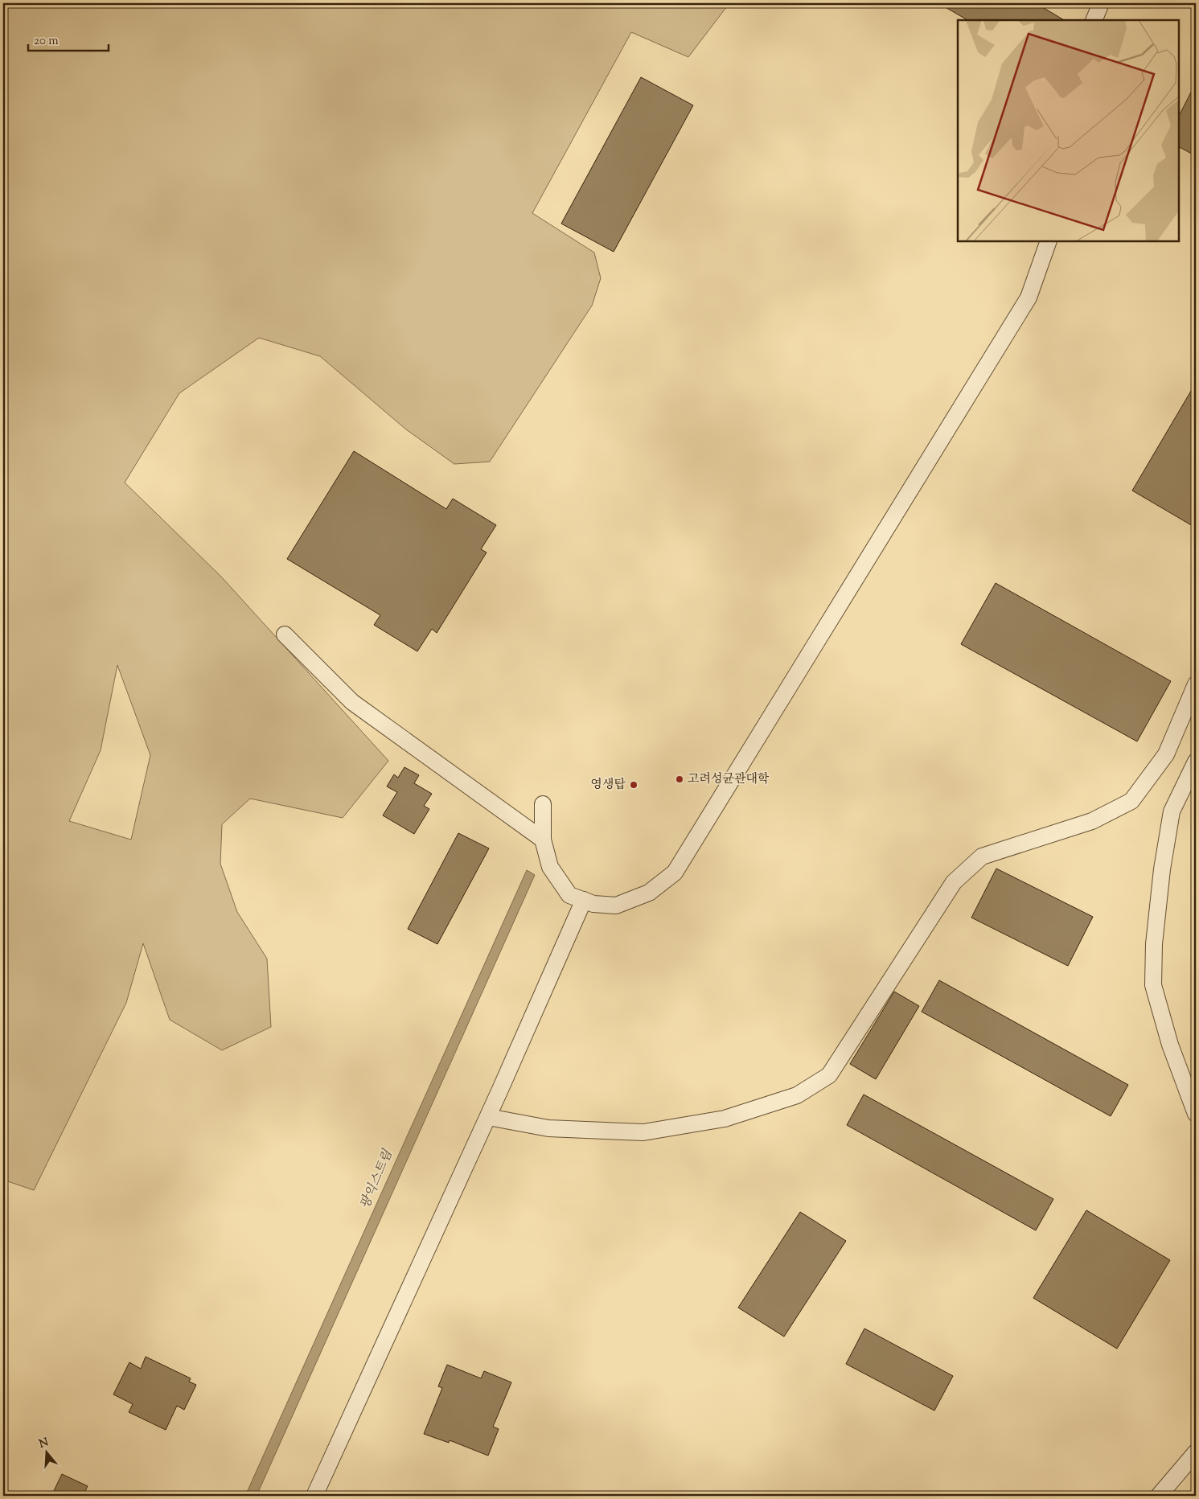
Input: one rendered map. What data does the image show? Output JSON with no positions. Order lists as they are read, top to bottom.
{
  "water": ["팡익스트림"],
  "places": ["고려성균관대학", "영생탑"],
  "scale_bar": "20 m",
  "north": "top"
}
